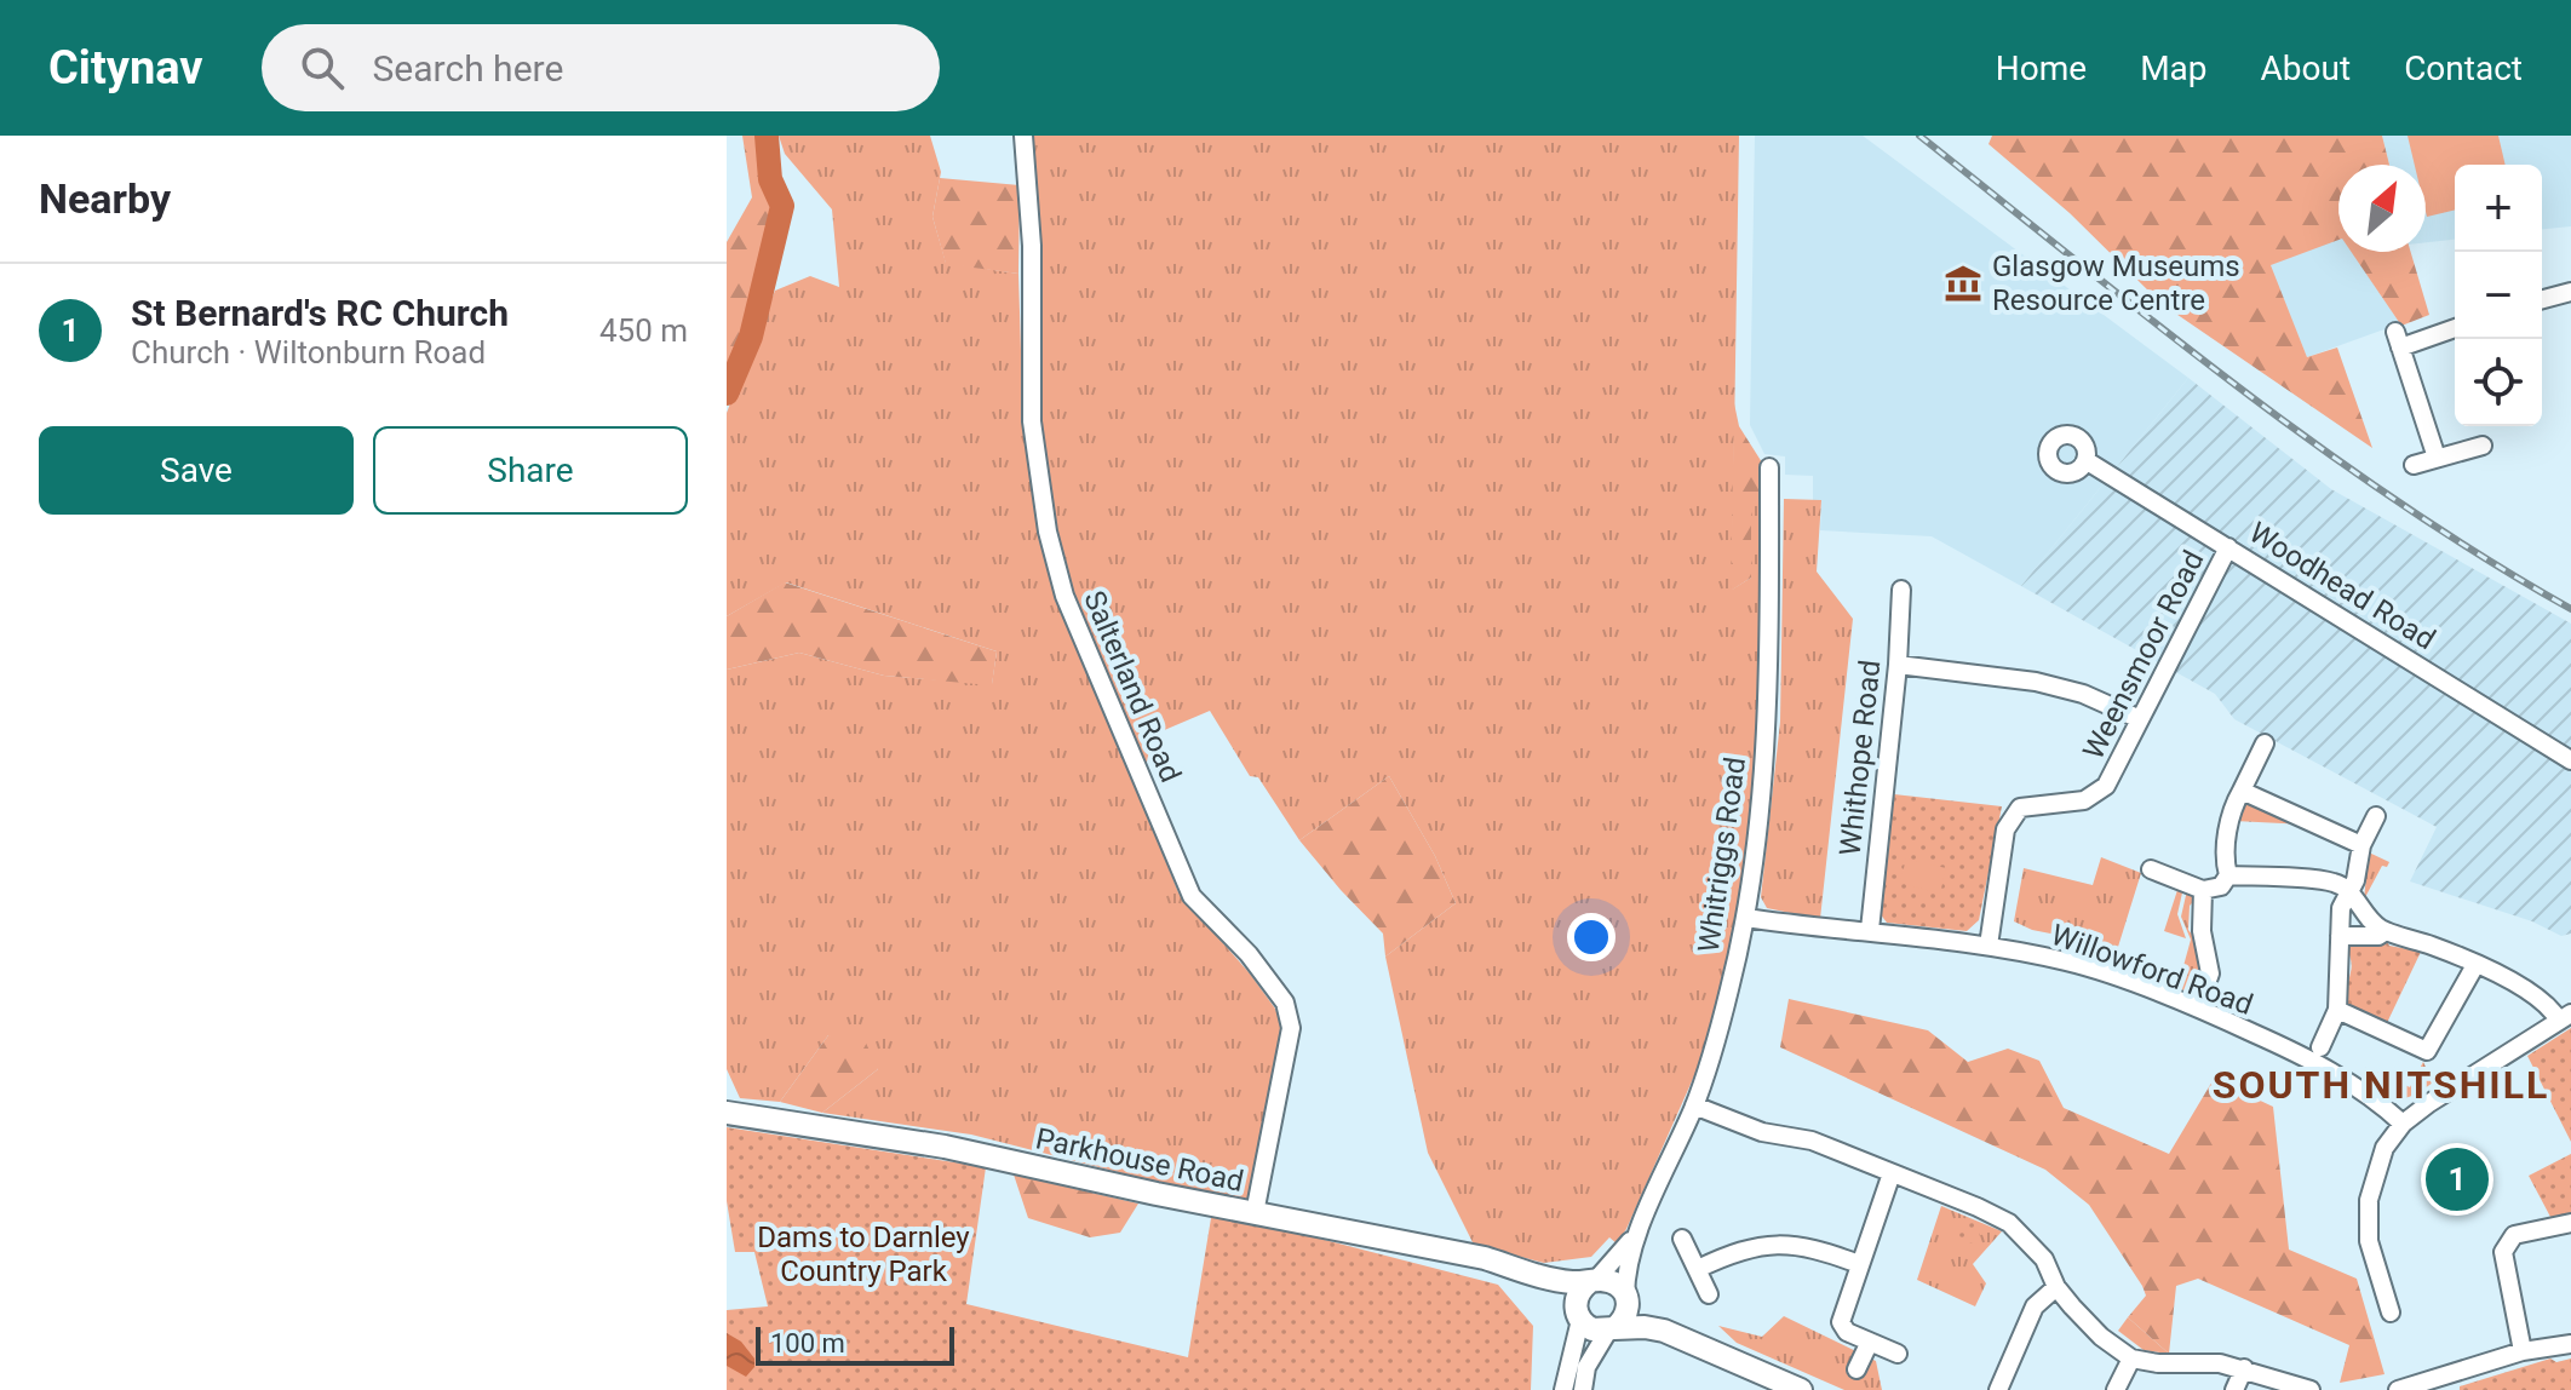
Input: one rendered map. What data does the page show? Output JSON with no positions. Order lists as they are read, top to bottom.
{
  "streets": {
    "main road": ["Parkhouse Road"],
    "street": [
      "Woodhead Road",
      "Weensmoor Road",
      "Salterland Road",
      "Whithope Road",
      "Whitriggs Road",
      "Willowford Road"
    ]
  },
  "crossings": [
    ["Woodhead Road", "Weensmoor Road"],
    ["Weensmoor Road", "Willowford Road"],
    ["Salterland Road", "Parkhouse Road"],
    ["Whithope Road", "Willowford Road"],
    ["Whitriggs Road", "Willowford Road"],
    ["Whitriggs Road", "Parkhouse Road"]
  ],
  "districts": ["SOUTH NITSHILL"],
  "parks": ["Dams to Darnley Country Park"],
  "places": {
    "museum": ["Glasgow Museums Resource Centre"]
  },
  "scale_bar": "100 m",
  "north": "top right",
  "page": {
    "header": "Citynav",
    "search": "Search here",
    "nav": [
      "Home",
      "Map",
      "About",
      "Contact"
    ],
    "heading": "Nearby",
    "map_buttons": ["+", "−"],
    "list": [
      {
        "mark": "1",
        "name": "St Bernard's RC Church",
        "note": "Church · Wiltonburn Road",
        "value": "450 m"
      }
    ],
    "buttons": ["Save", "Share"],
    "pins": "1",
    "scale": "100 m"
  }
}
